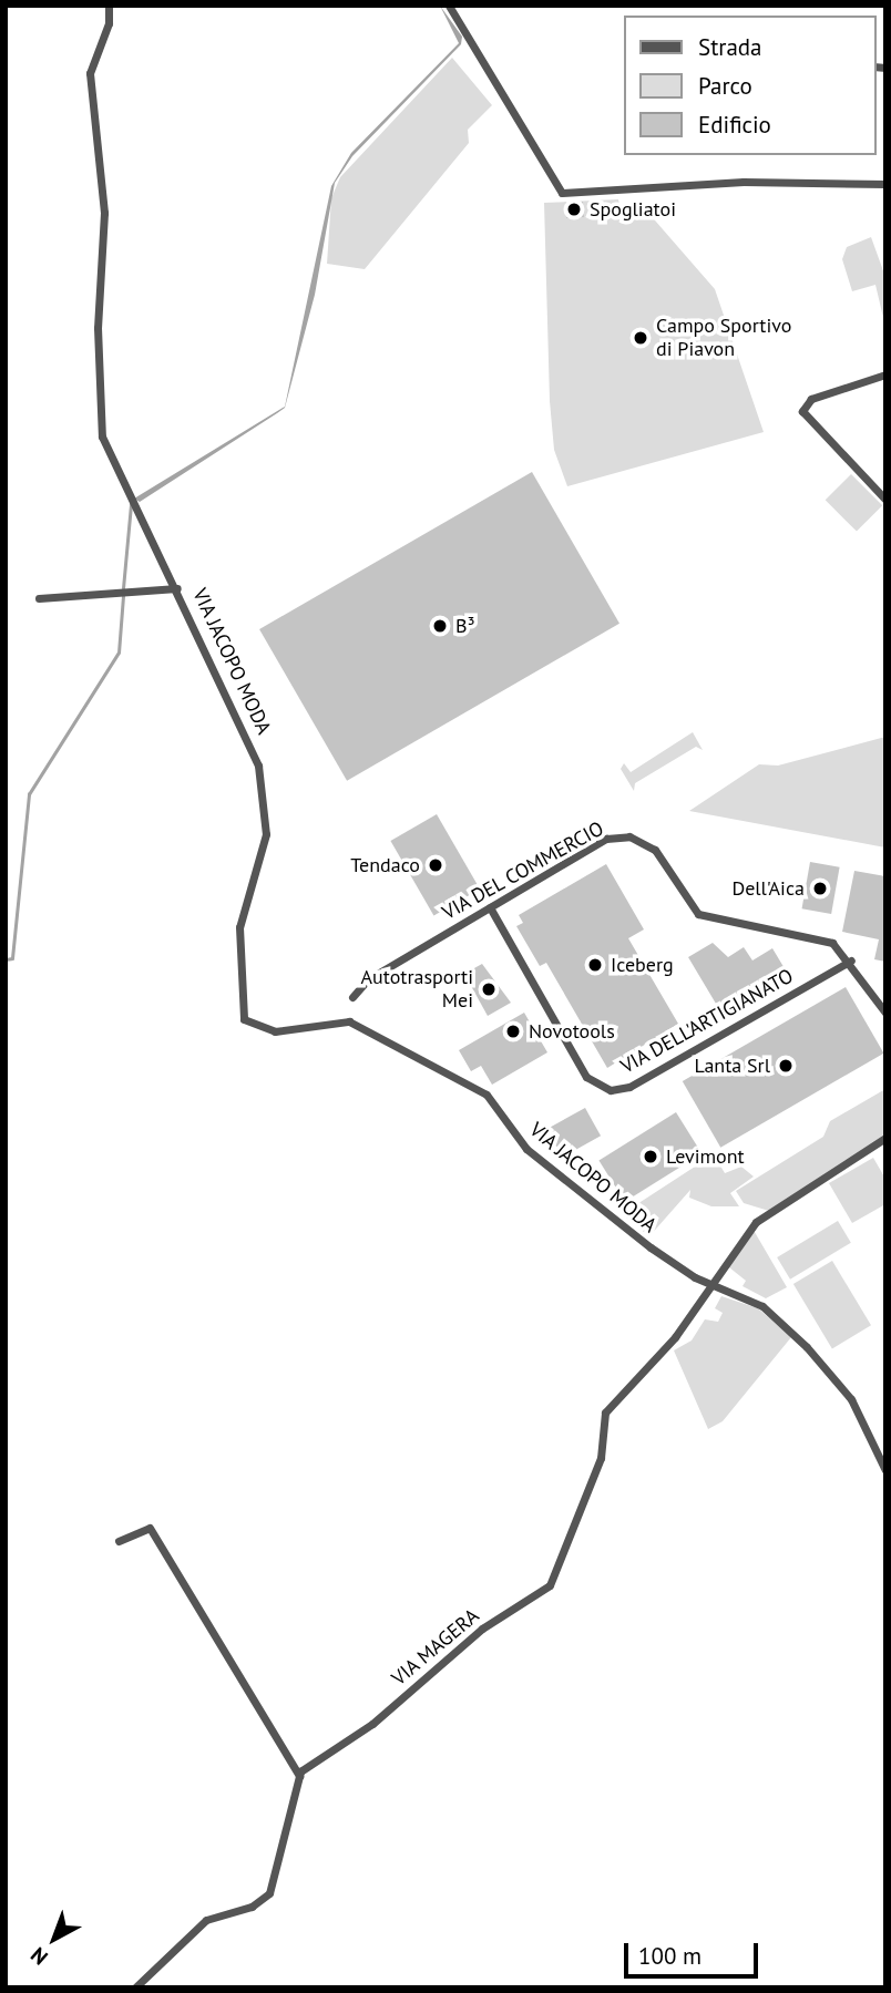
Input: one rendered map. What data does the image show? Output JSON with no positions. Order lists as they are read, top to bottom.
{
  "streets": {
    "street": [
      "VIA JACOPO MODA",
      "VIA DEL COMMERCIO",
      "VIA DELL'ARTIGIANATO",
      "VIA MAGERA"
    ]
  },
  "crossings": [
    ["VIA JACOPO MODA", "VIA MAGERA"],
    ["VIA DEL COMMERCIO", "VIA DELL'ARTIGIANATO"]
  ],
  "places": [
    "Spogliatoi",
    "Campo Sportivo di Piavon",
    "B³",
    "Tendaco",
    "Dell'Aica",
    "Iceberg",
    "Autotrasporti Mei",
    "Novotools",
    "Lanta Srl",
    "Levimont"
  ],
  "legend": ["Strada", "Parco", "Edificio"],
  "scale_bar": "100 m",
  "north": "bottom left"
}
